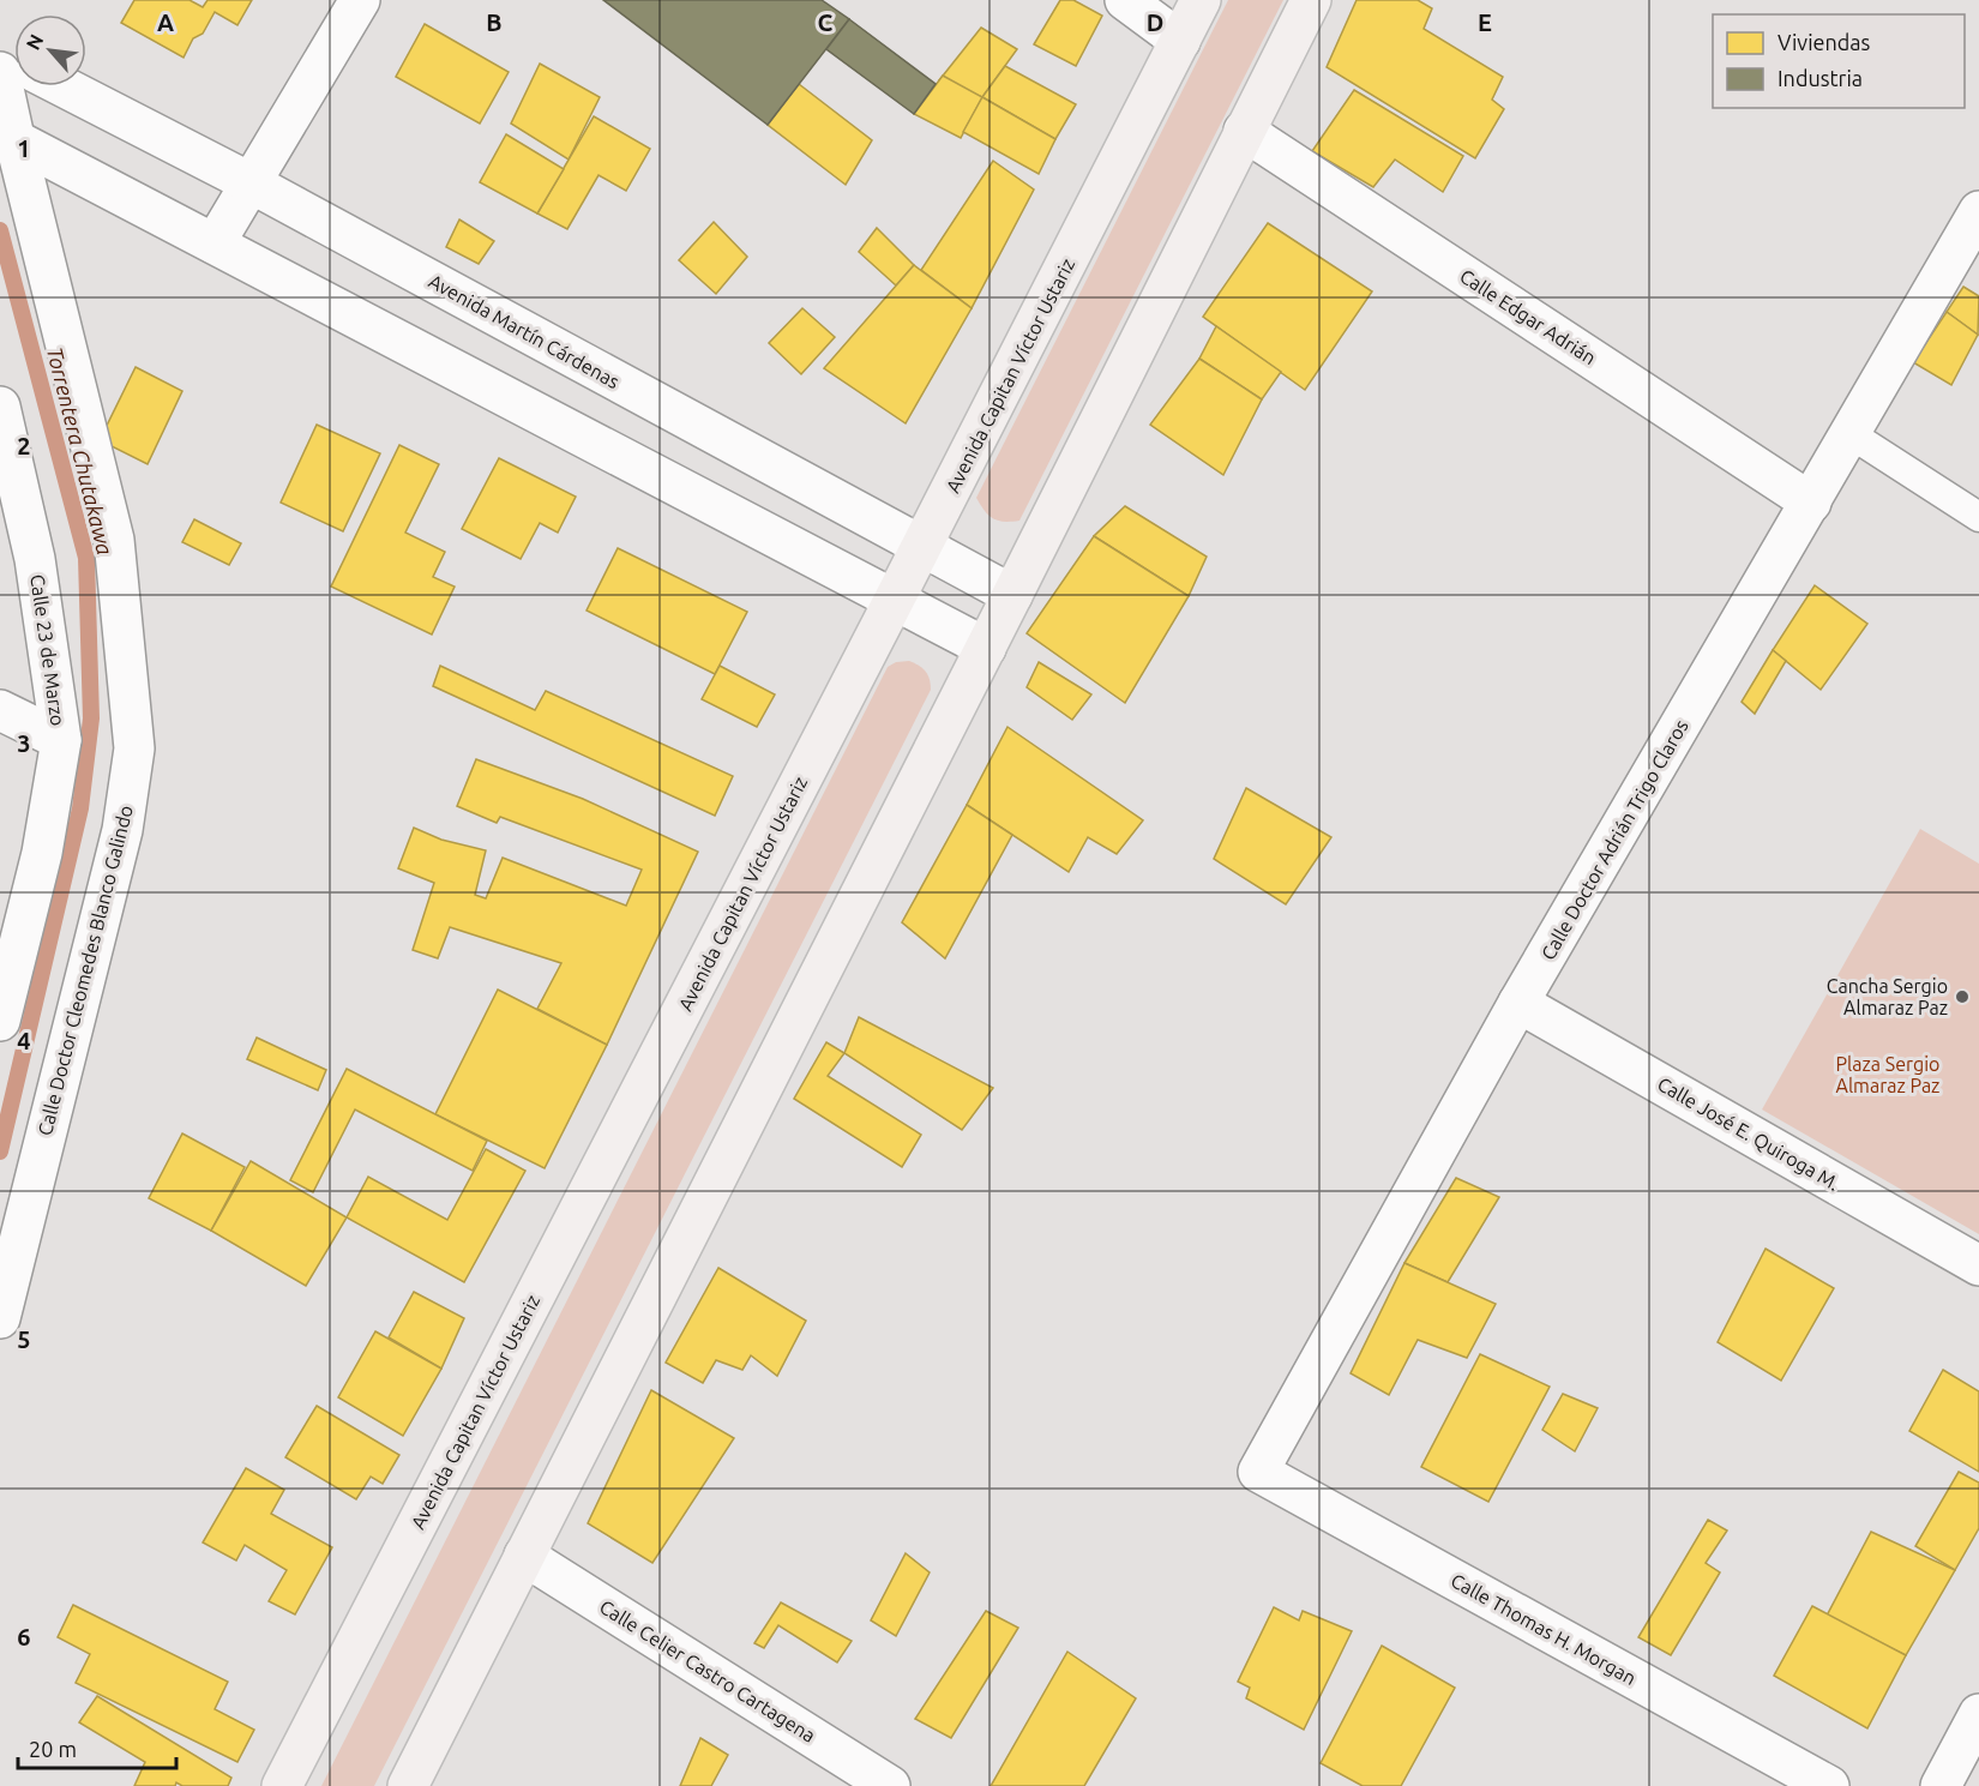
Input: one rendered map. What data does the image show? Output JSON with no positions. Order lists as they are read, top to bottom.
{
  "streets": {
    "main road": ["Avenida Capitan Víctor Ustariz"],
    "street": [
      "Calle Edgar Adrián",
      "Avenida Martín Cárdenas",
      "Calle 23 de Marzo",
      "Calle Doctor Adrián Trigo Claros",
      "Calle Doctor Cleomedes Blanco Galindo",
      "Calle José E. Quiroga M.",
      "Calle Thomas H. Morgan",
      "Calle Celier Castro Cartagena"
    ]
  },
  "crossings": [
    ["Calle Edgar Adrián", "Calle Doctor Adrián Trigo Claros"],
    ["Avenida Martín Cárdenas", "Avenida Capitan Víctor Ustariz"],
    ["Calle Doctor Adrián Trigo Claros", "Calle José E. Quiroga M."],
    ["Calle Doctor Adrián Trigo Claros", "Calle Thomas H. Morgan"]
  ],
  "water": ["Torrentera Chutakawa"],
  "parks": ["Plaza Sergio Almaraz Paz"],
  "places": ["Cancha Sergio Almaraz Paz"],
  "legend": ["Viviendas", "Industria"],
  "scale_bar": "20 m",
  "north": "top left",
  "grid": {
    "columns": [
      "A",
      "B",
      "C",
      "D",
      "E"
    ],
    "rows": [
      "1",
      "2",
      "3",
      "4",
      "5",
      "6"
    ]
  }
}
